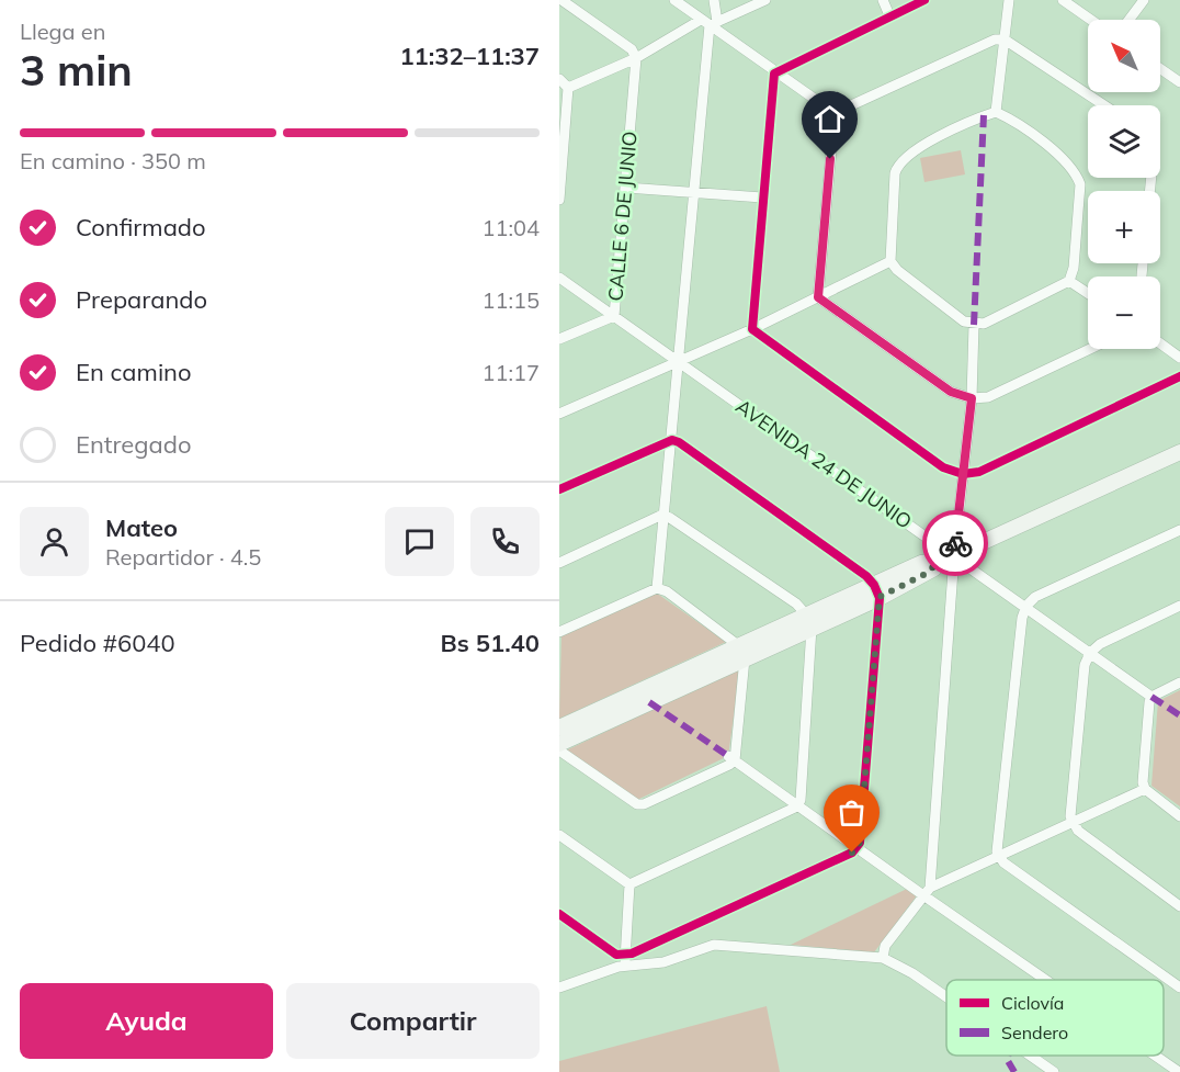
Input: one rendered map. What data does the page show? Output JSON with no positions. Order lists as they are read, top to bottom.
{
  "streets": {
    "street": ["CALLE 6 DE JUNIO", "AVENIDA 24 DE JUNIO"]
  },
  "crossings": [
    ["CALLE 6 DE JUNIO", "AVENIDA 24 DE JUNIO"]
  ],
  "legend": ["Ciclovía", "Sendero"],
  "north": "top left",
  "page": {
    "heading": ["3 min", "Llega en", "11:32–11:37"],
    "panel": [
      "Mateo",
      "Repartidor · 4.5",
      "Pedido #6040",
      "Bs 51.40"
    ],
    "map_buttons": ["+", "−"],
    "bar": "En camino · 350 m",
    "list": [
      ["Confirmado", "11:04"],
      ["Preparando", "11:15"],
      ["En camino", "11:17"],
      "Entregado"
    ],
    "buttons": ["Ayuda", "Compartir"]
  }
}
